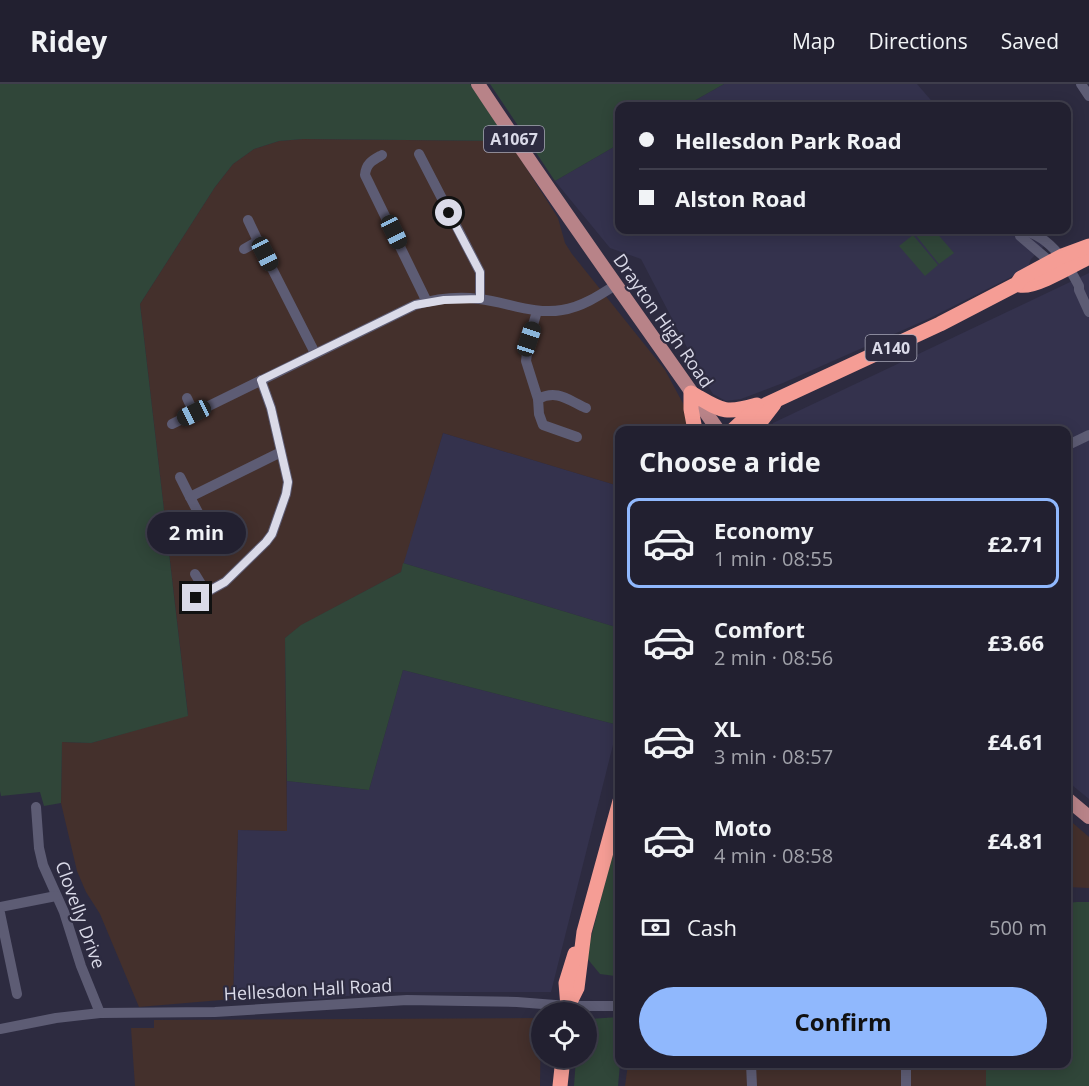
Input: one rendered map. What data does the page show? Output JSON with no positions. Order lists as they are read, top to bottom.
{
  "streets": {
    "highway": ["A1067", "A140"],
    "main road": ["Drayton High Road"],
    "street": ["Clovelly Drive", "Hellesdon Hall Road"]
  },
  "crossings": [
    ["A1067", "Drayton High Road"],
    ["A1067", "A140"],
    ["Clovelly Drive", "Hellesdon Hall Road"]
  ],
  "page": {
    "header": "Ridey",
    "nav": ["Map", "Directions", "Saved"],
    "banner": ["Hellesdon Park Road", "Alston Road"],
    "heading": "Choose a ride",
    "list": [
      {
        "name": "Economy",
        "note": "1 min · 08:55",
        "value": "£2.71"
      },
      {
        "name": "Comfort",
        "note": "2 min · 08:56",
        "value": "£3.66"
      },
      {
        "name": "XL",
        "note": "3 min · 08:57",
        "value": "£4.61"
      },
      {
        "name": "Moto",
        "note": "4 min · 08:58",
        "value": "£4.81"
      }
    ],
    "bubble": "2 min",
    "pay": ["Cash", "500 m"],
    "buttons": "Confirm"
  }
}
